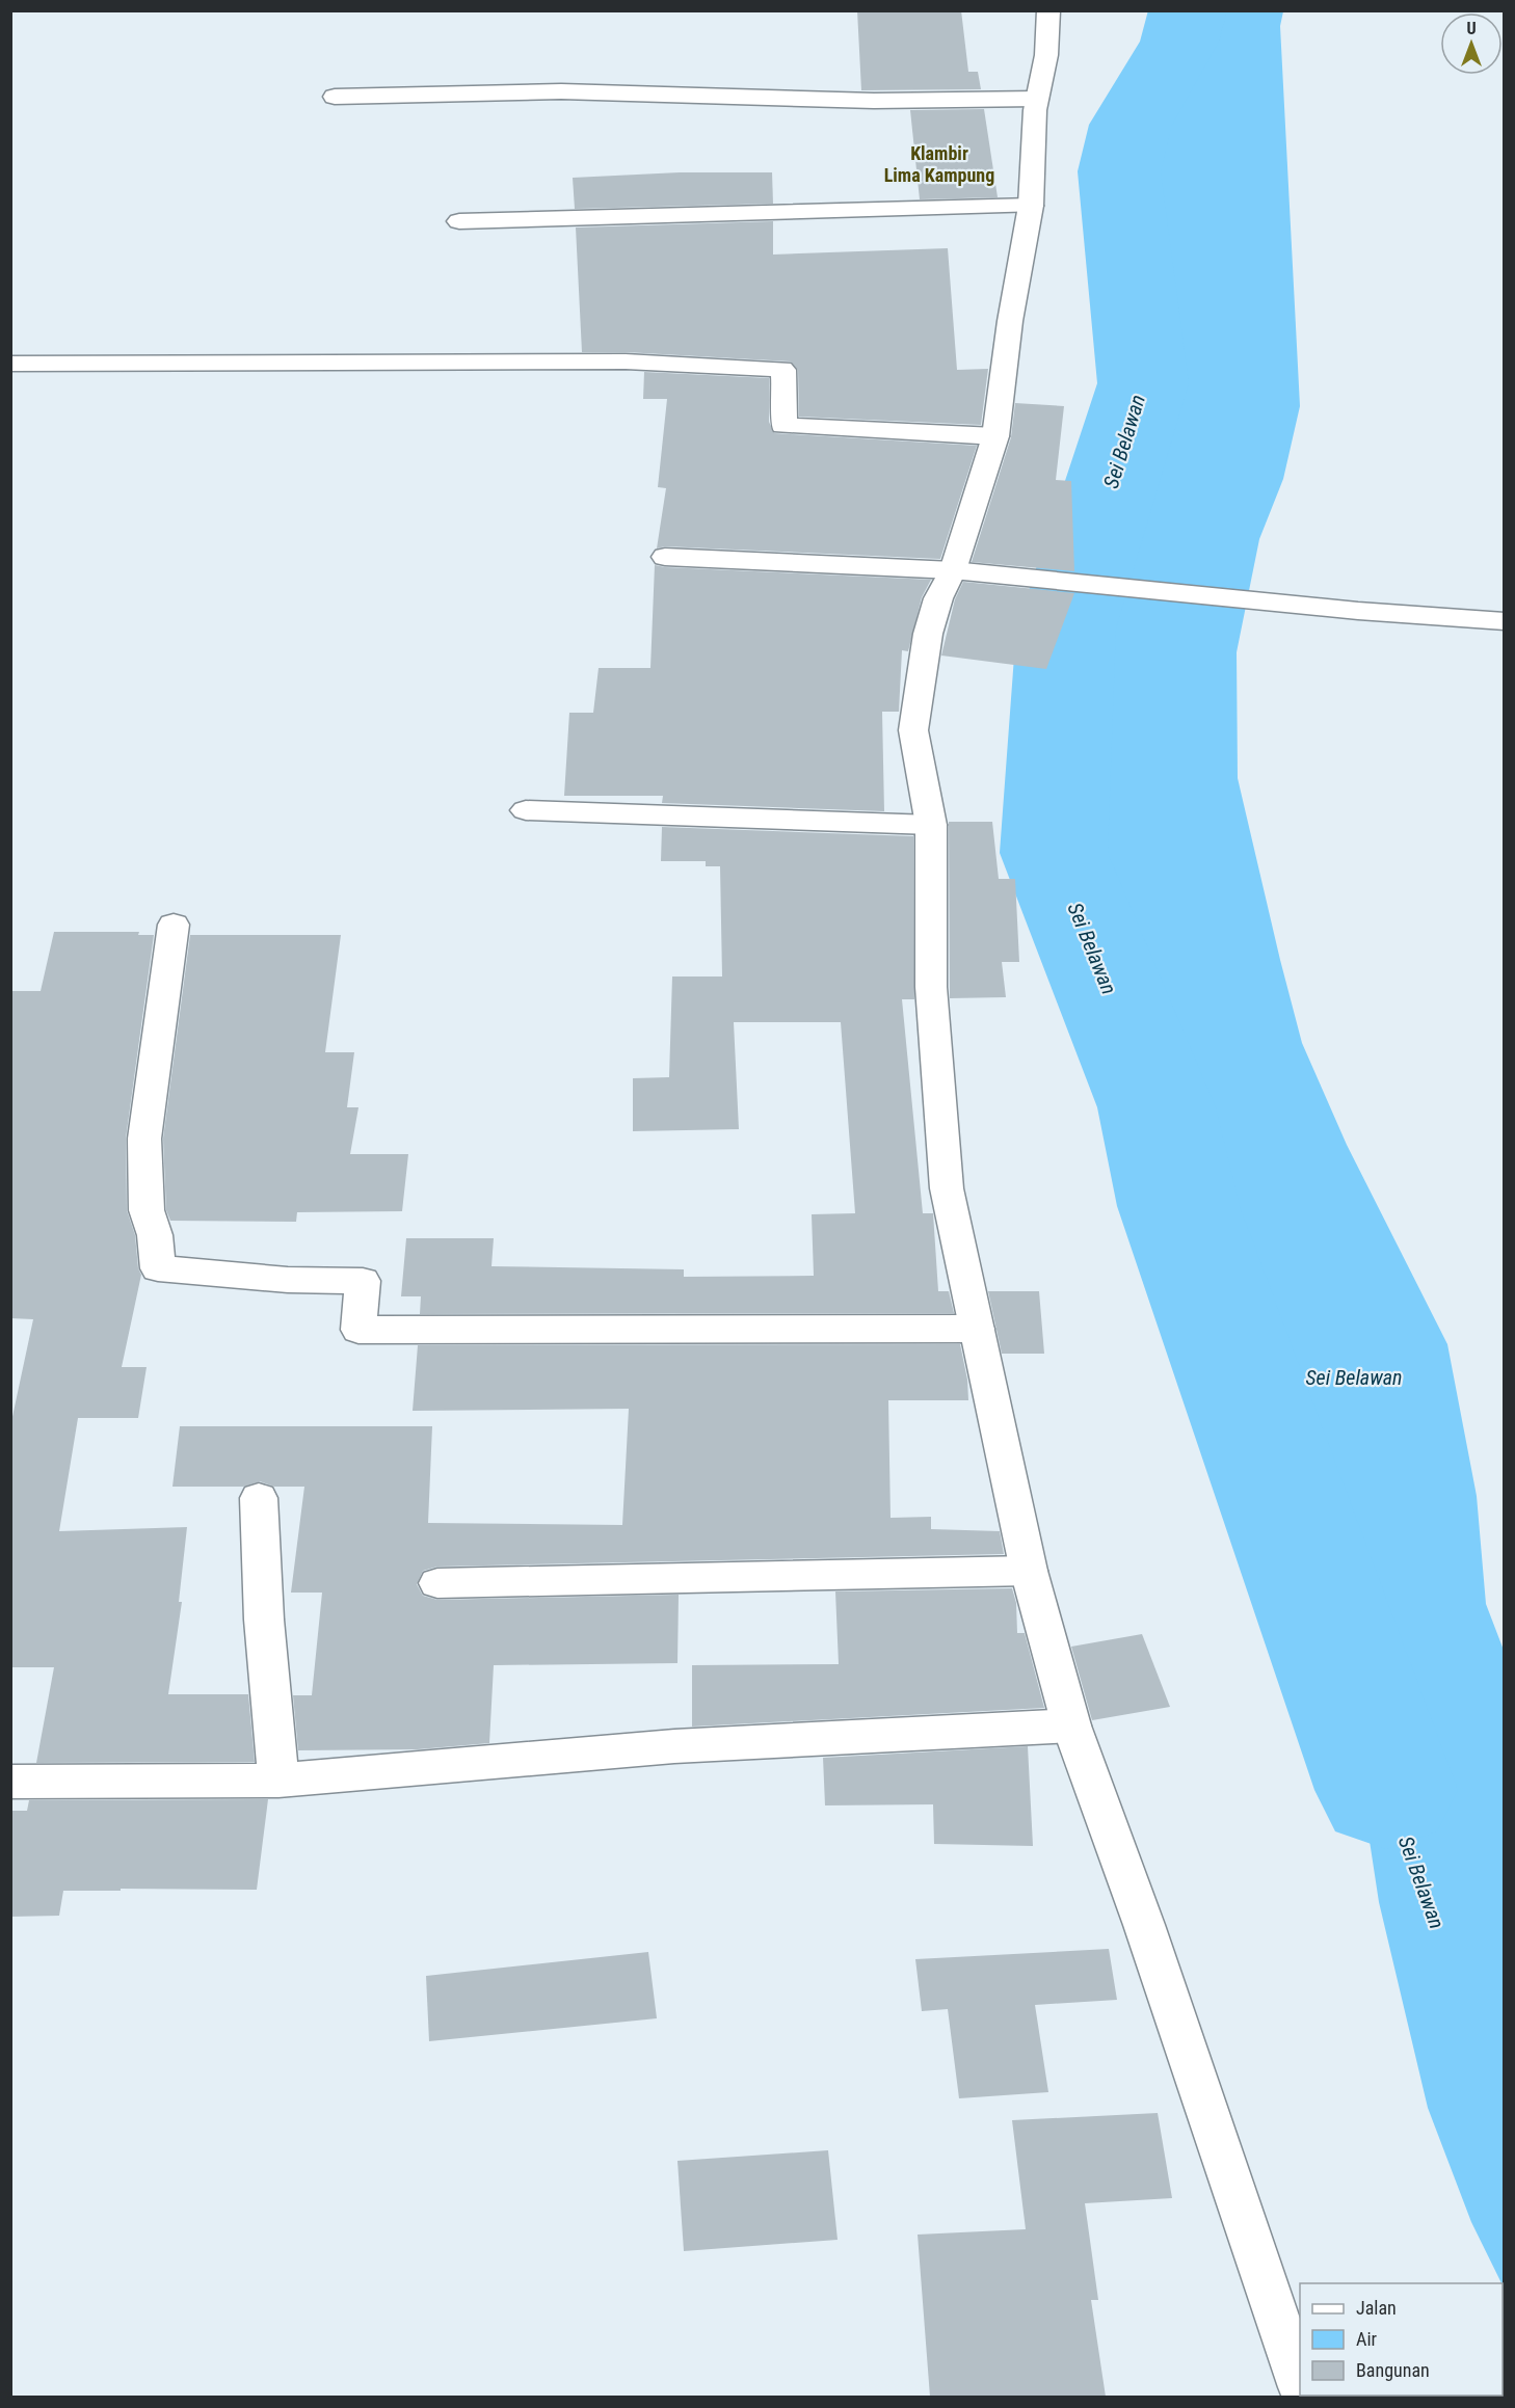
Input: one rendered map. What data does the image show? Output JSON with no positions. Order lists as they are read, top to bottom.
{
  "districts": ["Klambir Lima Kampung"],
  "water": ["Sei Belawan"],
  "legend": ["Jalan", "Air", "Bangunan"],
  "north": "top"
}
